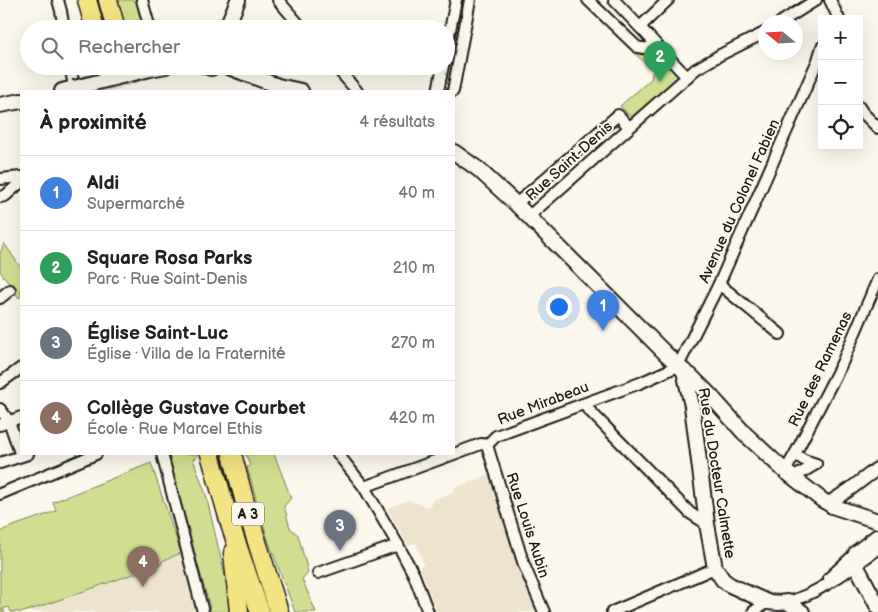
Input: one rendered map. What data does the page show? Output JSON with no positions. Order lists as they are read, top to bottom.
{
  "streets": {
    "highway": ["A 3"],
    "main road": ["Rue du Docteur Calmette"],
    "street": [
      "Rue Saint-Denis",
      "Avenue du Colonel Fabien",
      "Rue des Ramenas",
      "Rue Mirabeau",
      "Rue Louis Aubin"
    ]
  },
  "crossings": [
    ["Avenue du Colonel Fabien", "Rue Mirabeau"],
    ["Avenue du Colonel Fabien", "Rue du Docteur Calmette"],
    ["Rue Mirabeau", "Rue du Docteur Calmette"],
    ["Rue Mirabeau", "Rue Louis Aubin"]
  ],
  "north": "left",
  "page": {
    "map_buttons": ["+", "−"],
    "search": "Rechercher",
    "pins": [
      "2",
      "1",
      "3",
      "4"
    ],
    "heading": ["À proximité", "4 résultats"],
    "list": [
      {
        "mark": "1",
        "name": "Aldi",
        "note": "Supermarché",
        "value": "40 m"
      },
      {
        "mark": "2",
        "name": "Square Rosa Parks",
        "note": "Parc · Rue Saint-Denis",
        "value": "210 m"
      },
      {
        "mark": "3",
        "name": "Église Saint-Luc",
        "note": "Église · Villa de la Fraternité",
        "value": "270 m"
      },
      {
        "mark": "4",
        "name": "Collège Gustave Courbet",
        "note": "École · Rue Marcel Ethis",
        "value": "420 m"
      }
    ]
  }
}
